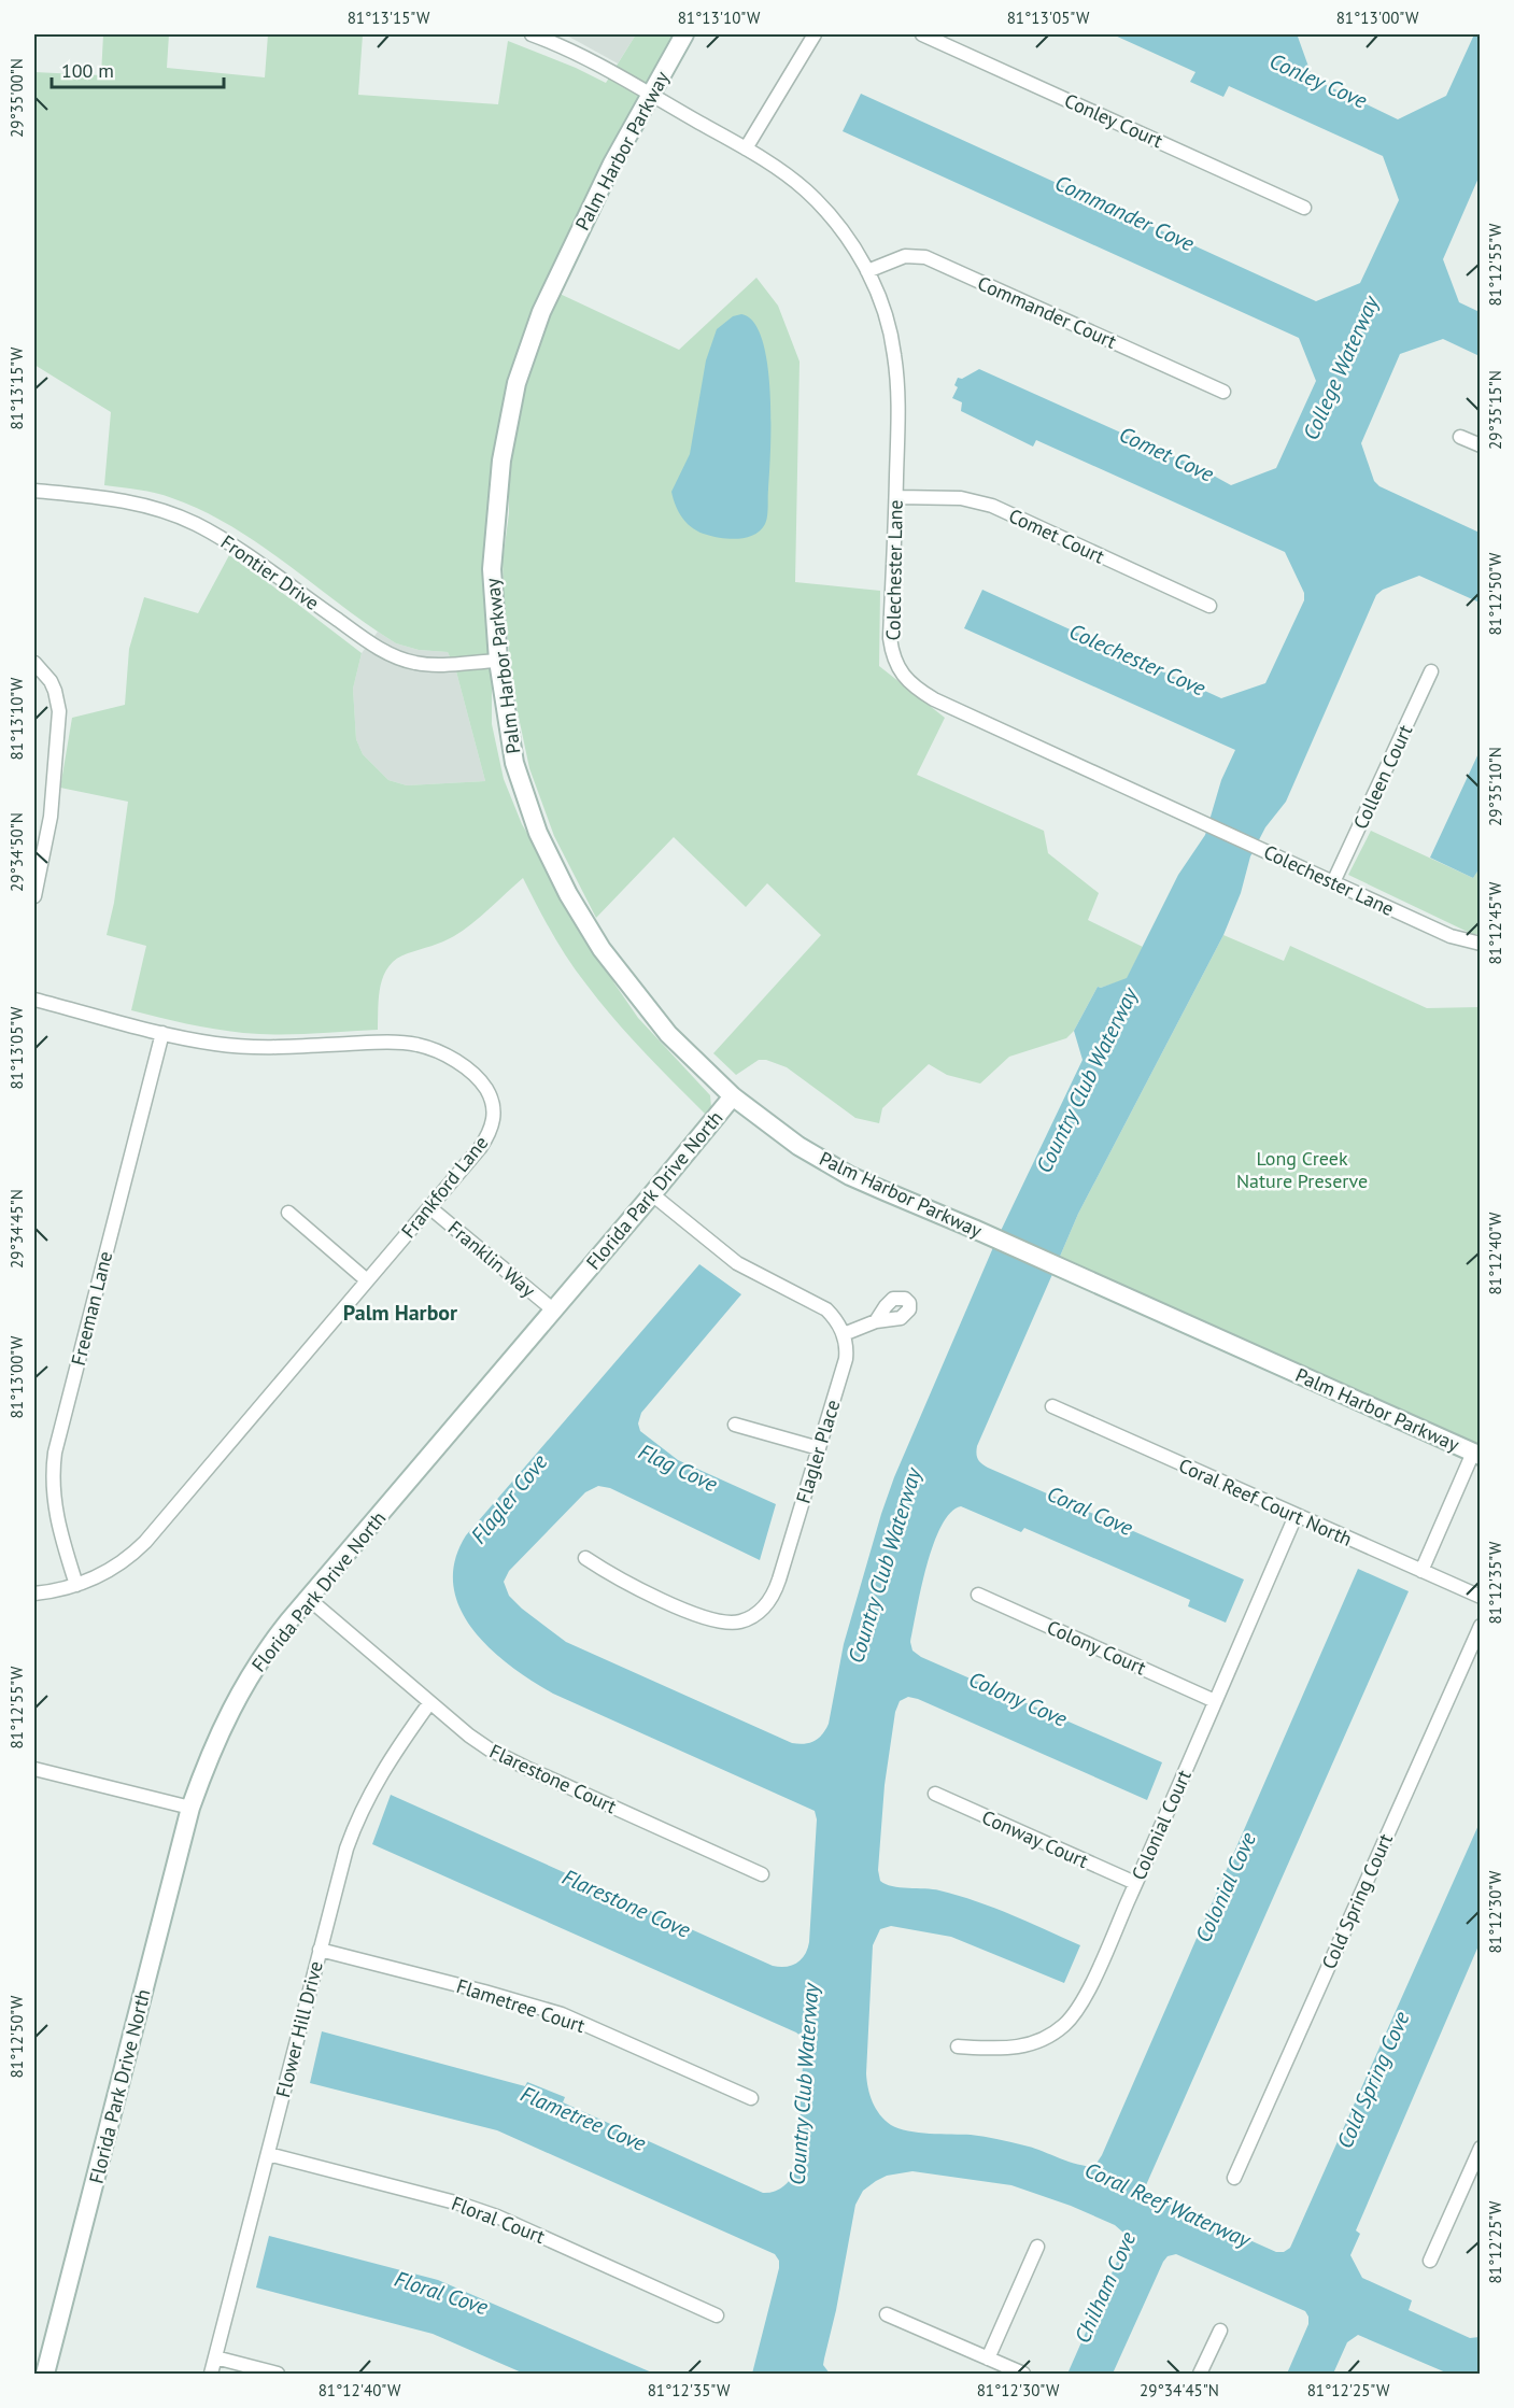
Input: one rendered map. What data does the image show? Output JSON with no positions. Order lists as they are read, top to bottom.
{
  "streets": {
    "street": [
      "Conley Court",
      "Palm Harbor Parkway",
      "Commander Court",
      "Comet Court",
      "Colechester Lane",
      "Frontier Drive",
      "Colleen Court",
      "Frankford Lane",
      "Florida Park Drive North",
      "Franklin Way",
      "Freeman Lane",
      "Flagler Place",
      "Coral Reef Court North",
      "Colony Court",
      "Flarestone Court",
      "Colonial Court",
      "Conway Court",
      "Cold Spring Court",
      "Flametree Court",
      "Flower Hill Drive",
      "Floral Court"
    ]
  },
  "crossings": [
    ["Palm Harbor Parkway", "Colechester Lane"],
    ["Palm Harbor Parkway", "Frontier Drive"],
    ["Palm Harbor Parkway", "Florida Park Drive North"],
    ["Commander Court", "Colechester Lane"],
    ["Comet Court", "Colechester Lane"],
    ["Colechester Lane", "Colleen Court"],
    ["Frankford Lane", "Franklin Way"],
    ["Frankford Lane", "Freeman Lane"],
    ["Florida Park Drive North", "Franklin Way"],
    ["Florida Park Drive North", "Flarestone Court"],
    ["Coral Reef Court North", "Colonial Court"],
    ["Colony Court", "Colonial Court"],
    ["Flarestone Court", "Flower Hill Drive"],
    ["Colonial Court", "Conway Court"],
    ["Flametree Court", "Flower Hill Drive"],
    ["Flower Hill Drive", "Floral Court"]
  ],
  "districts": ["Palm Harbor"],
  "water": [
    "Conley Cove",
    "Commander Cove",
    "College Waterway",
    "Comet Cove",
    "Colechester Cove",
    "Country Club Waterway",
    "Flag Cove",
    "Flagler Cove",
    "Coral Cove",
    "Colony Cove",
    "Colonial Cove",
    "Flarestone Cove",
    "Cold Spring Cove",
    "Flametree Cove",
    "Coral Reef Waterway",
    "Chilham Cove",
    "Floral Cove"
  ],
  "parks": ["Long Creek Nature Preserve"],
  "scale_bar": "100 m",
  "coordinates": [
    "81°13'15\"W",
    "81°13'10\"W",
    "81°13'05\"W",
    "81°13'00\"W",
    "29°35'00\"N",
    "81°12'55\"W",
    "29°35'15\"N",
    "81°12'50\"W",
    "29°35'10\"N",
    "29°34'50\"N",
    "81°12'45\"W",
    "29°34'45\"N",
    "81°12'40\"W",
    "81°12'35\"W",
    "81°12'30\"W",
    "81°12'25\"W"
  ]
}
